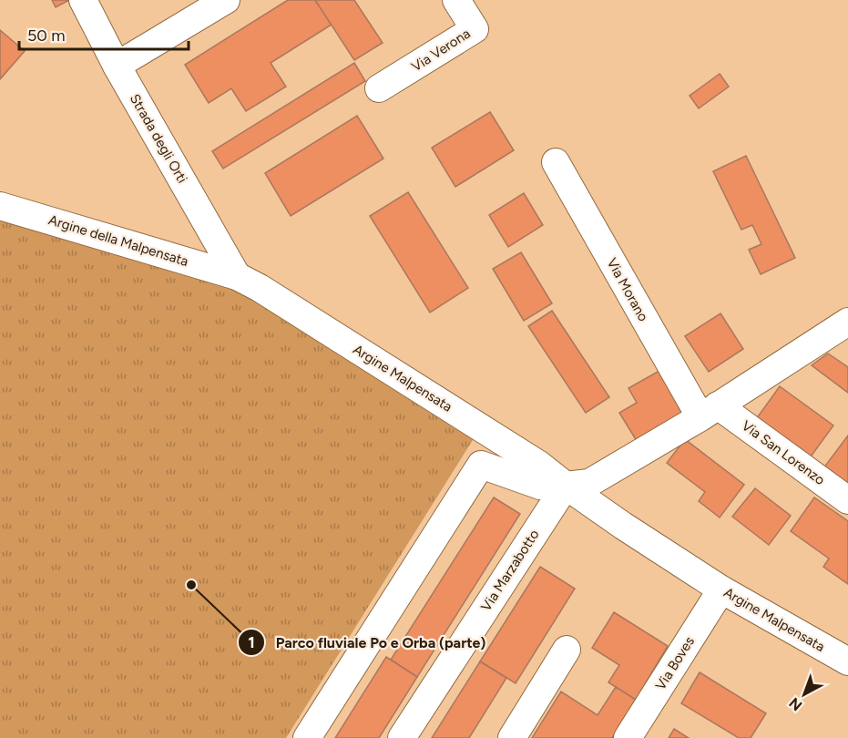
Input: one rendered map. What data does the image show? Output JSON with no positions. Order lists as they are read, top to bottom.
{
  "streets": {
    "street": [
      "Via Verona",
      "Strada degli Orti",
      "Argine della Malpensata",
      "Via Morano",
      "Argine Malpensata",
      "Via San Lorenzo",
      "Via Marzabotto",
      "Via Boves"
    ]
  },
  "crossings": [
    ["Strada degli Orti", "Argine della Malpensata"],
    ["Strada degli Orti", "Argine Malpensata"],
    ["Argine della Malpensata", "Argine Malpensata"],
    ["Via Morano", "Via San Lorenzo"],
    ["Argine Malpensata", "Via Marzabotto"],
    ["Argine Malpensata", "Via Boves"]
  ],
  "places": ["Parco fluviale Po e Orba (parte)"],
  "scale_bar": "50 m",
  "north": "bottom left"
}
